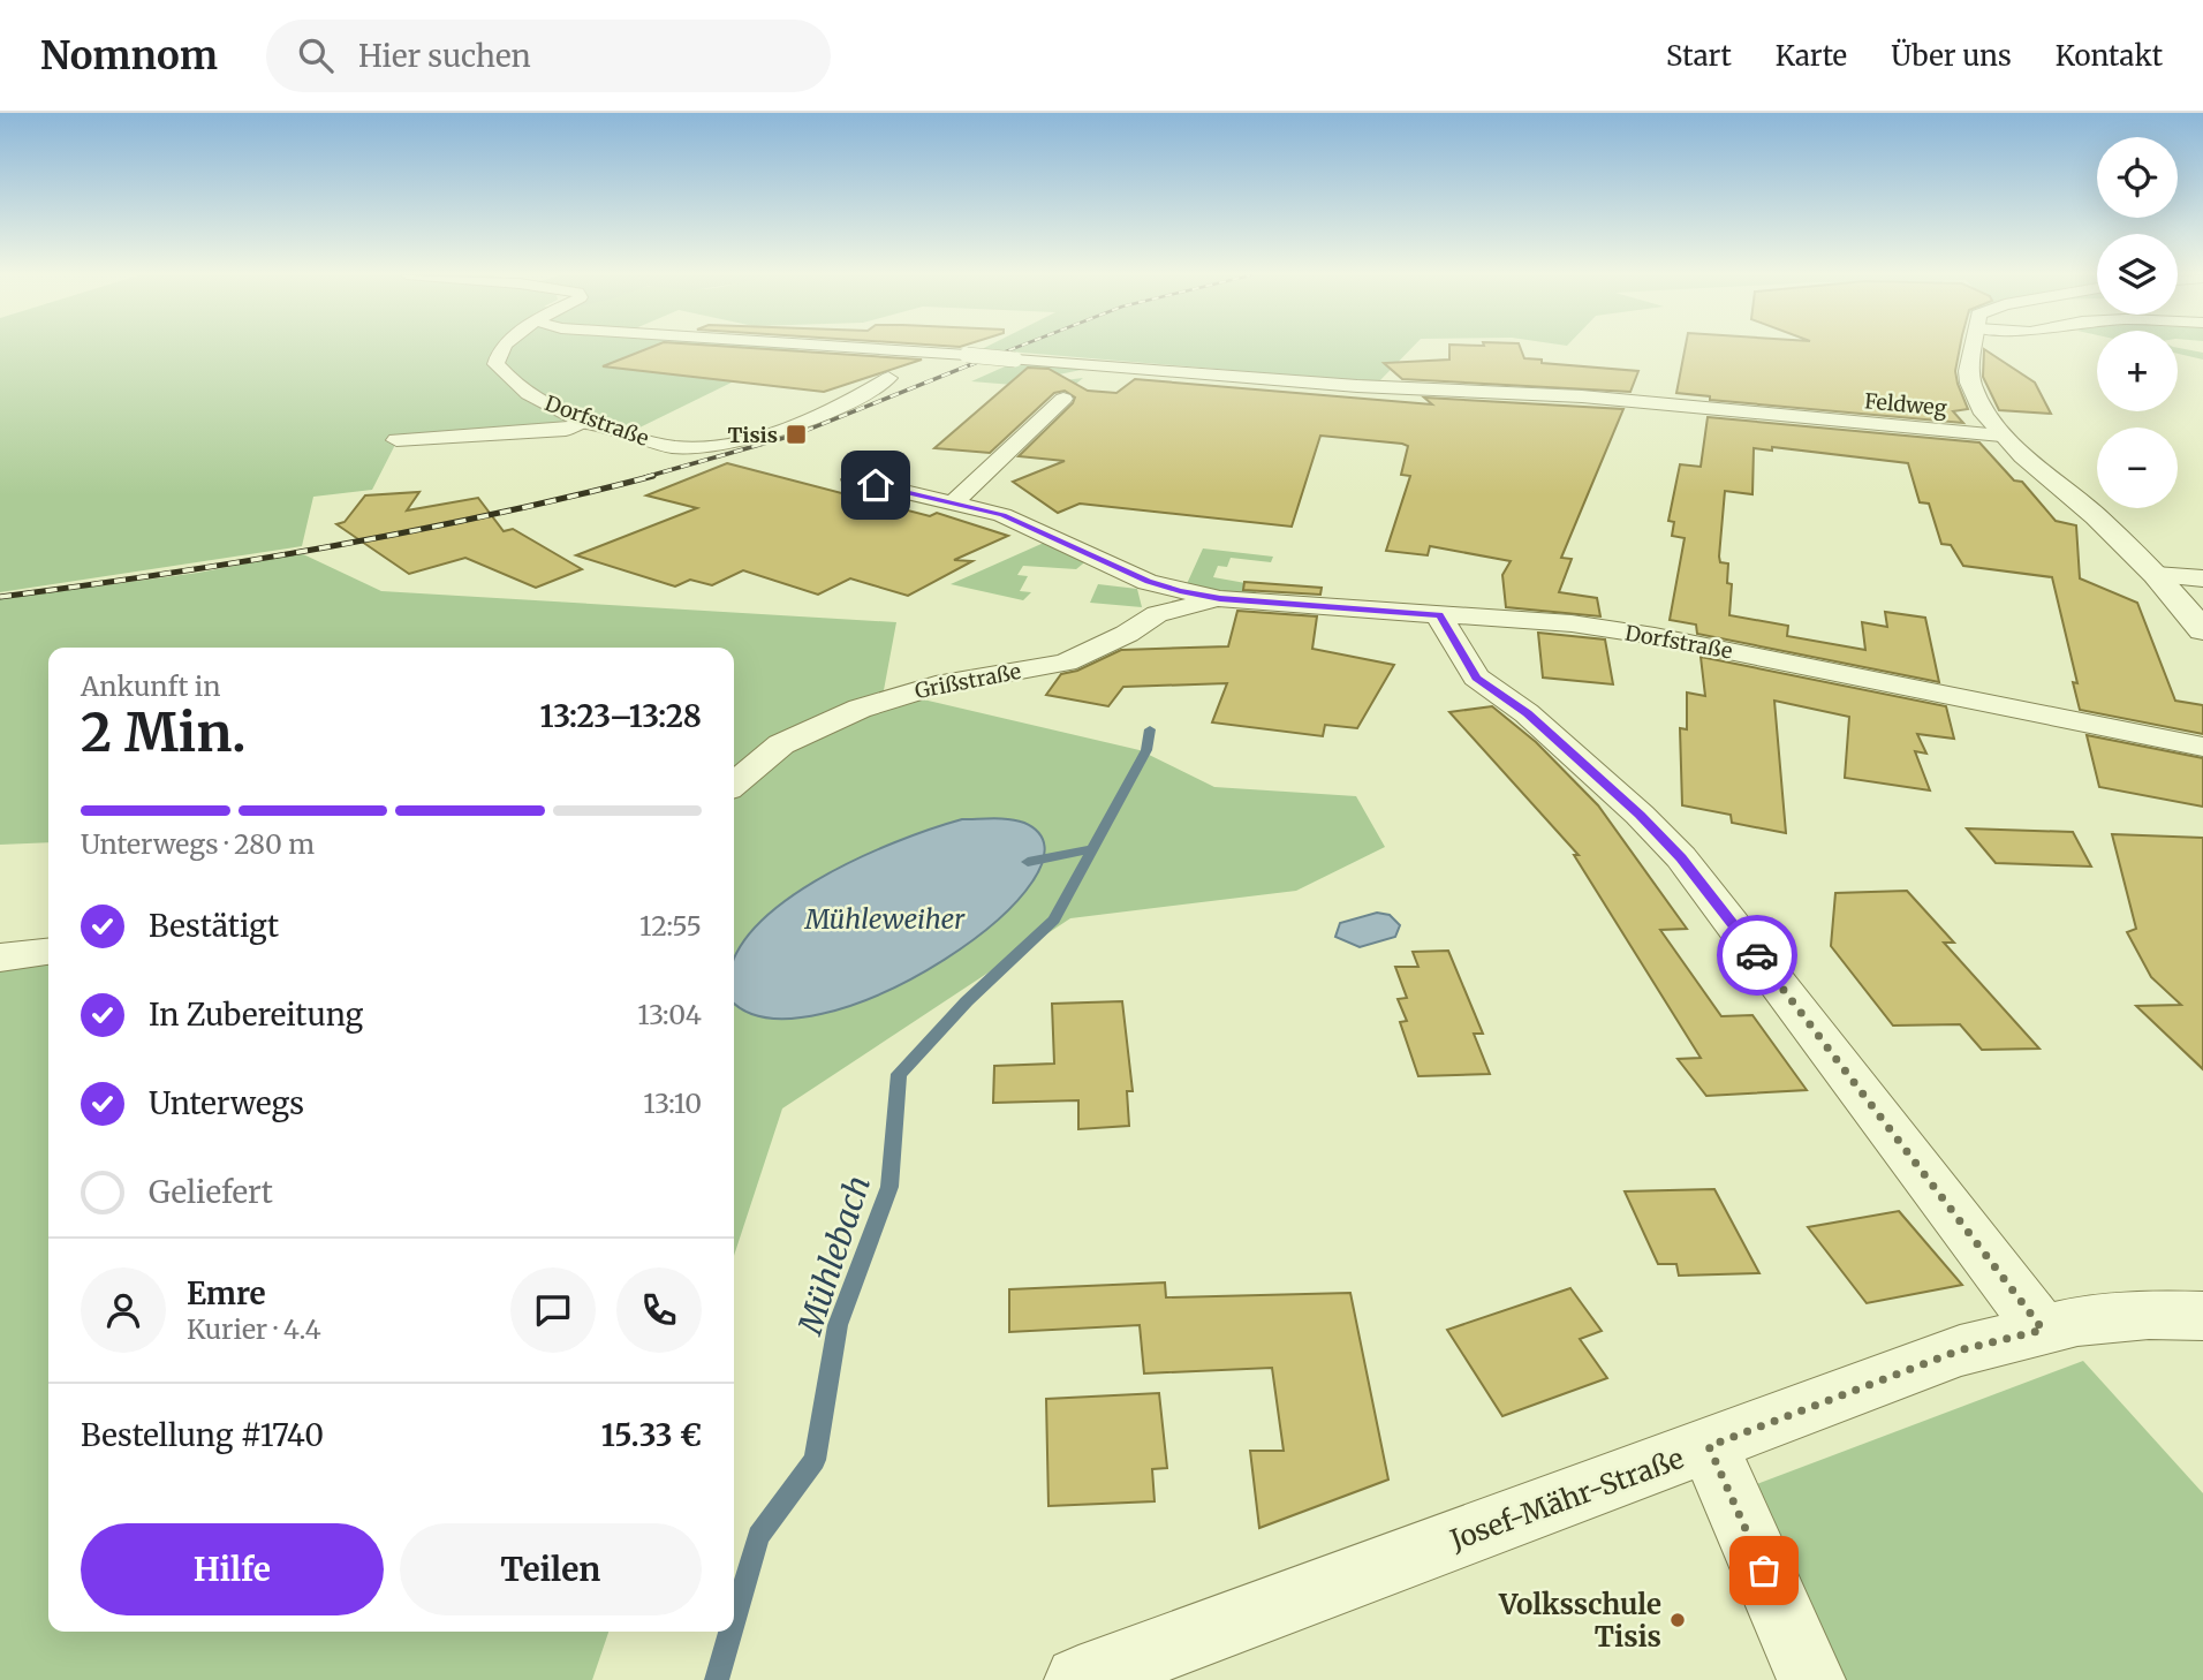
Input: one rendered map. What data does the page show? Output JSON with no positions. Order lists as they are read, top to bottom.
{
  "streets": {
    "street": [
      "Feldweg",
      "Dorfstraße",
      "Grißstraße",
      "Josef-Mähr-Straße"
    ]
  },
  "crossings": [
    ["Dorfstraße", "Grißstraße"]
  ],
  "water": ["Mühleweiher", "Mühlebach"],
  "places": {
    "transit": ["Tisis"],
    "other": ["Volksschule Tisis"]
  },
  "page": {
    "header": "Nomnom",
    "search": "Hier suchen",
    "nav": [
      "Start",
      "Karte",
      "Über uns",
      "Kontakt"
    ],
    "map_buttons": ["+", "−"],
    "heading": ["2 Min.", "Ankunft in", "13:23–13:28"],
    "panel": [
      "Emre",
      "Kurier · 4.4",
      "Bestellung #1740",
      "15.33 €"
    ],
    "bar": "Unterwegs · 280 m",
    "list": [
      ["Bestätigt", "12:55"],
      ["In Zubereitung", "13:04"],
      ["Unterwegs", "13:10"],
      "Geliefert"
    ],
    "buttons": ["Hilfe", "Teilen"]
  }
}
